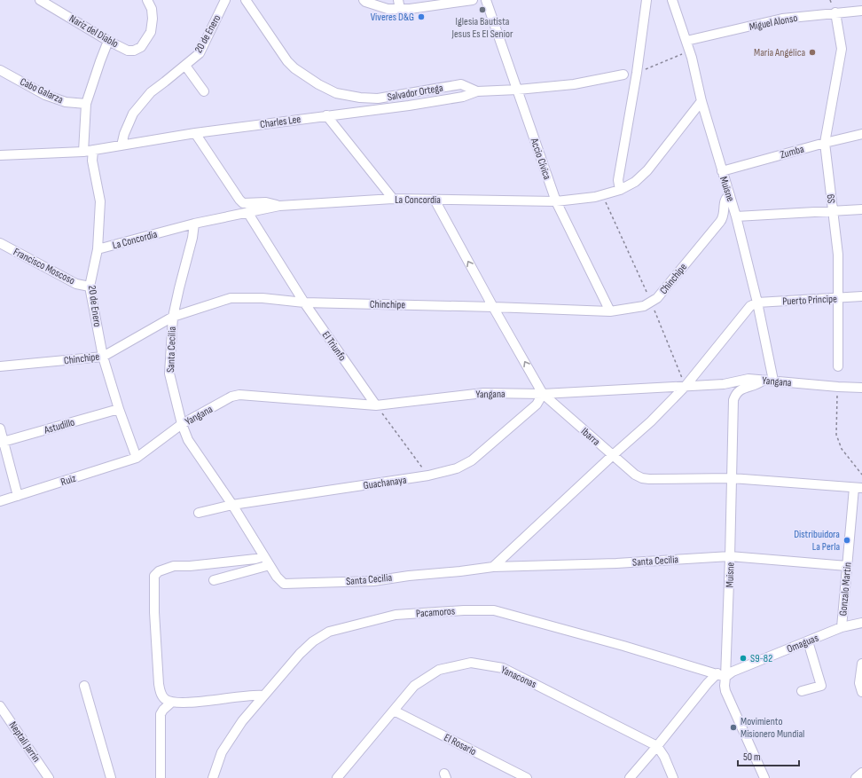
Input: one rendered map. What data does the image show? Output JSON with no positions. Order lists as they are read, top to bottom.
{
  "streets": {
    "street": [
      "Miguel Alonso",
      "Nariz del Diablo",
      "20 de Enero",
      "Cabo Galarza",
      "Salvador Ortega",
      "Charles Lee",
      "Zumba",
      "Accio Cívica",
      "Muisne",
      "S9",
      "La Concordia",
      "Francisco Moscoso",
      "Chinchipe",
      "Puerto Principe",
      "El Triunfo",
      "Santa Cecilia",
      "Yangana",
      "Astudillo",
      "Ibarra",
      "Ruiz",
      "Guachanaya",
      "Gonzalo Martin",
      "Pacamoros",
      "Omaguas",
      "Yanaconas",
      "Neptali Jarrin",
      "El Rosario"
    ]
  },
  "crossings": [
    ["Miguel Alonso", "Muisne"],
    ["Miguel Alonso", "S9"],
    ["20 de Enero", "Charles Lee"],
    ["20 de Enero", "La Concordia"],
    ["20 de Enero", "Francisco Moscoso"],
    ["20 de Enero", "Chinchipe"],
    ["20 de Enero", "Yangana"],
    ["20 de Enero", "Astudillo"],
    ["20 de Enero", "Ruiz"],
    ["Salvador Ortega", "Charles Lee"],
    ["Salvador Ortega", "Accio Cívica"],
    ["Zumba", "Muisne"],
    ["Zumba", "S9"],
    ["Accio Cívica", "La Concordia"],
    ["Accio Cívica", "Chinchipe"],
    ["Muisne", "La Concordia"],
    ["Muisne", "Chinchipe"],
    ["Muisne", "Puerto Principe"],
    ["Muisne", "Santa Cecilia"],
    ["Muisne", "Yangana"],
    ["Muisne", "Ibarra"],
    ["Muisne", "Pacamoros"],
    ["Muisne", "Omaguas"],
    ["S9", "Puerto Principe"],
    ["La Concordia", "El Triunfo"],
    ["La Concordia", "Santa Cecilia"],
    ["La Concordia", "Ibarra"],
    ["Chinchipe", "El Triunfo"],
    ["Chinchipe", "Santa Cecilia"],
    ["Chinchipe", "Ibarra"],
    ["El Triunfo", "Yangana"],
    ["Santa Cecilia", "Yangana"],
    ["Santa Cecilia", "Guachanaya"],
    ["Santa Cecilia", "Gonzalo Martin"],
    ["Yangana", "Ibarra"],
    ["Yangana", "Ruiz"],
    ["Yangana", "Guachanaya"],
    ["Ibarra", "Guachanaya"],
    ["Ibarra", "Gonzalo Martin"],
    ["Gonzalo Martin", "Omaguas"],
    ["Pacamoros", "Omaguas"],
    ["Omaguas", "Yanaconas"],
    ["Yanaconas", "El Rosario"]
  ],
  "one_way": ["Ibarra"],
  "places": [
    "Iglesia Bautista Jesus Es El Senior",
    "Viveres D&G",
    "María Angélica",
    "Distribuidora La Perla",
    "S9-82",
    "Movimiento Misionero Mundial"
  ],
  "scale_bar": "50 m"
}
